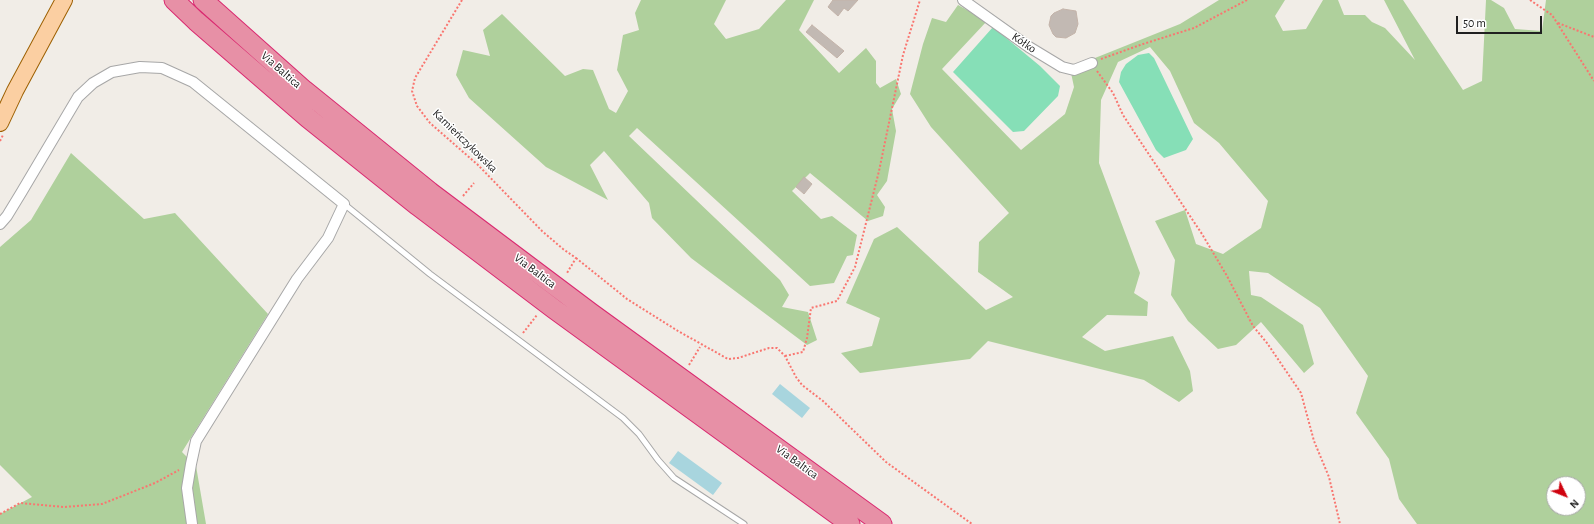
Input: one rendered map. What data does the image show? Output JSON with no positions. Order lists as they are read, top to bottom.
{
  "streets": {
    "highway": ["Via Baltica"],
    "street": ["Kółko"],
    "path": ["Kamieńczykowska"]
  },
  "scale_bar": "50 m",
  "north": "bottom right"
}
